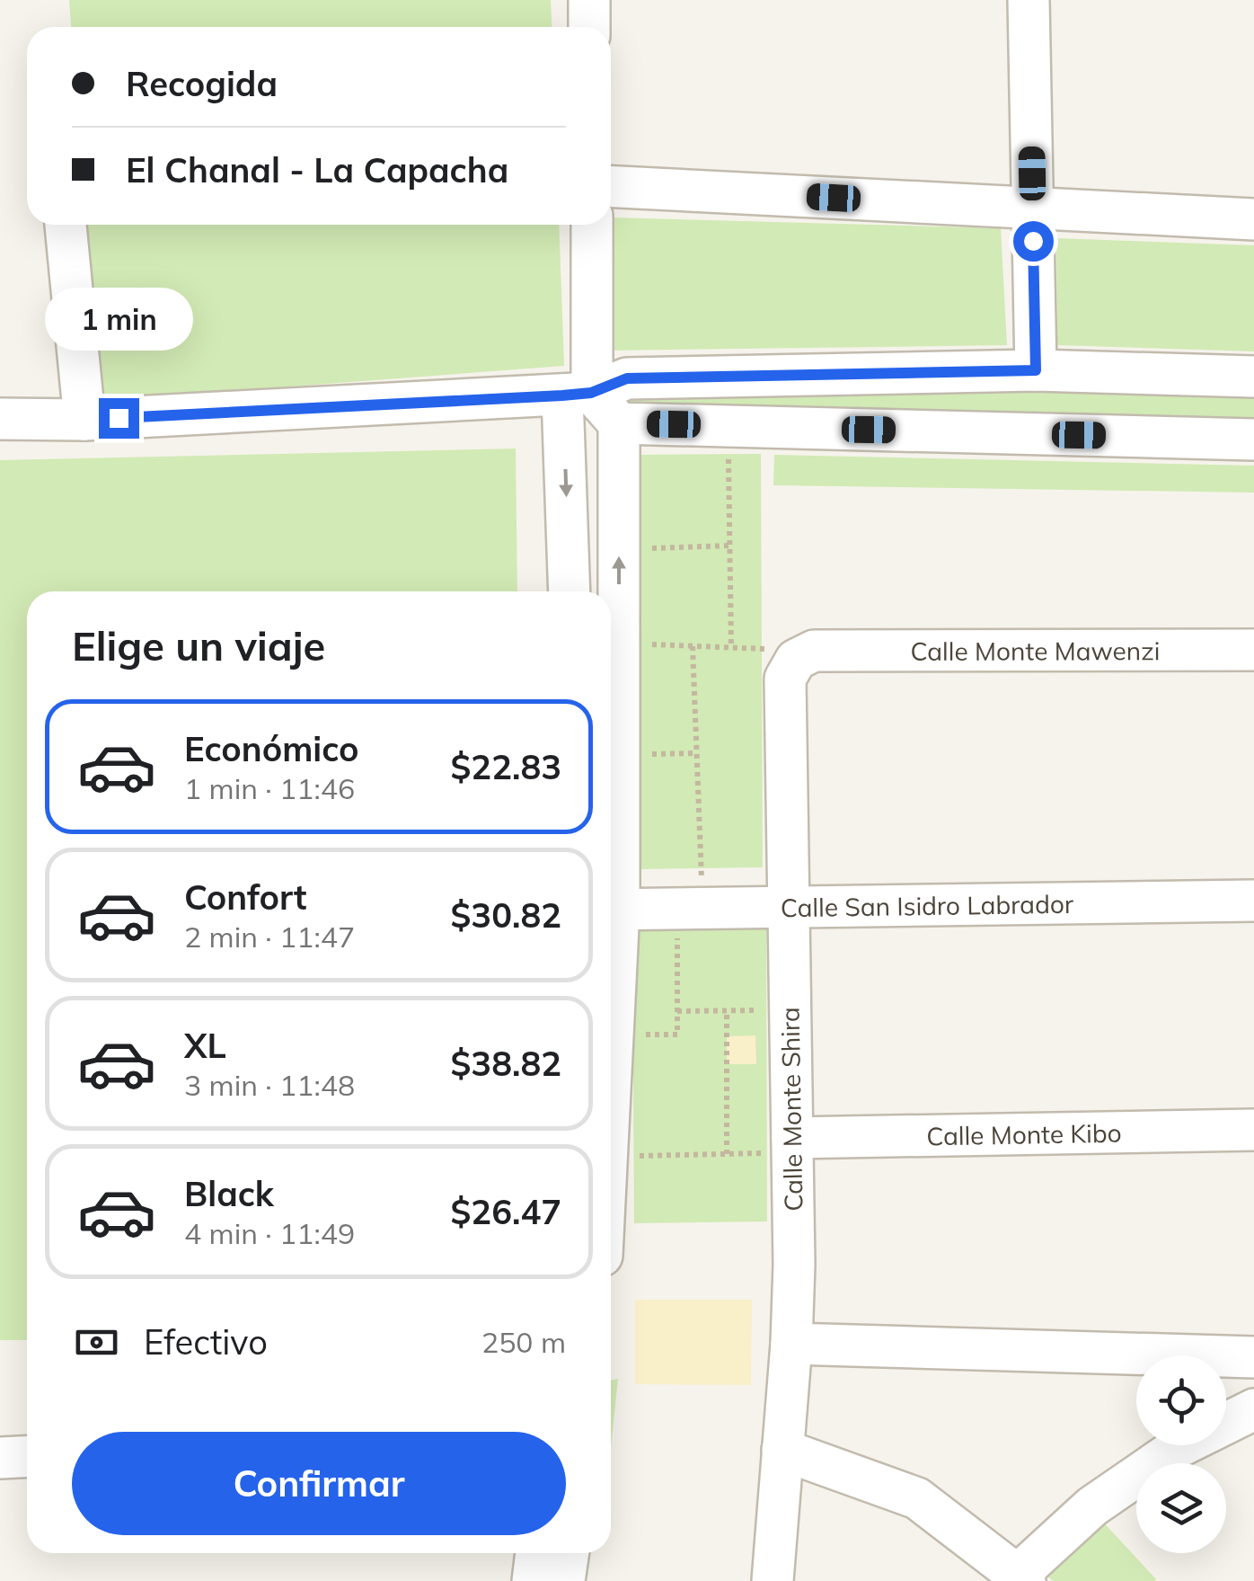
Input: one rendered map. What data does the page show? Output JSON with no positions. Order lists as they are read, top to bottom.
{
  "streets": {
    "street": [
      "Calle Monte Mawenzi",
      "Calle San Isidro Labrador",
      "Calle Monte Shira",
      "Calle Monte Kibo"
    ]
  },
  "crossings": [
    ["Calle Monte Mawenzi", "Calle Monte Shira"],
    ["Calle San Isidro Labrador", "Calle Monte Shira"],
    ["Calle Monte Shira", "Calle Monte Kibo"]
  ],
  "page": {
    "banner": ["Recogida", "El Chanal - La Capacha"],
    "bubble": "1 min",
    "heading": "Elige un viaje",
    "list": [
      {
        "name": "Económico",
        "note": "1 min · 11:46",
        "value": "$22.83"
      },
      {
        "name": "Confort",
        "note": "2 min · 11:47",
        "value": "$30.82"
      },
      {
        "name": "XL",
        "note": "3 min · 11:48",
        "value": "$38.82"
      },
      {
        "name": "Black",
        "note": "4 min · 11:49",
        "value": "$26.47"
      }
    ],
    "pay": ["Efectivo", "250 m"],
    "buttons": "Confirmar"
  }
}
